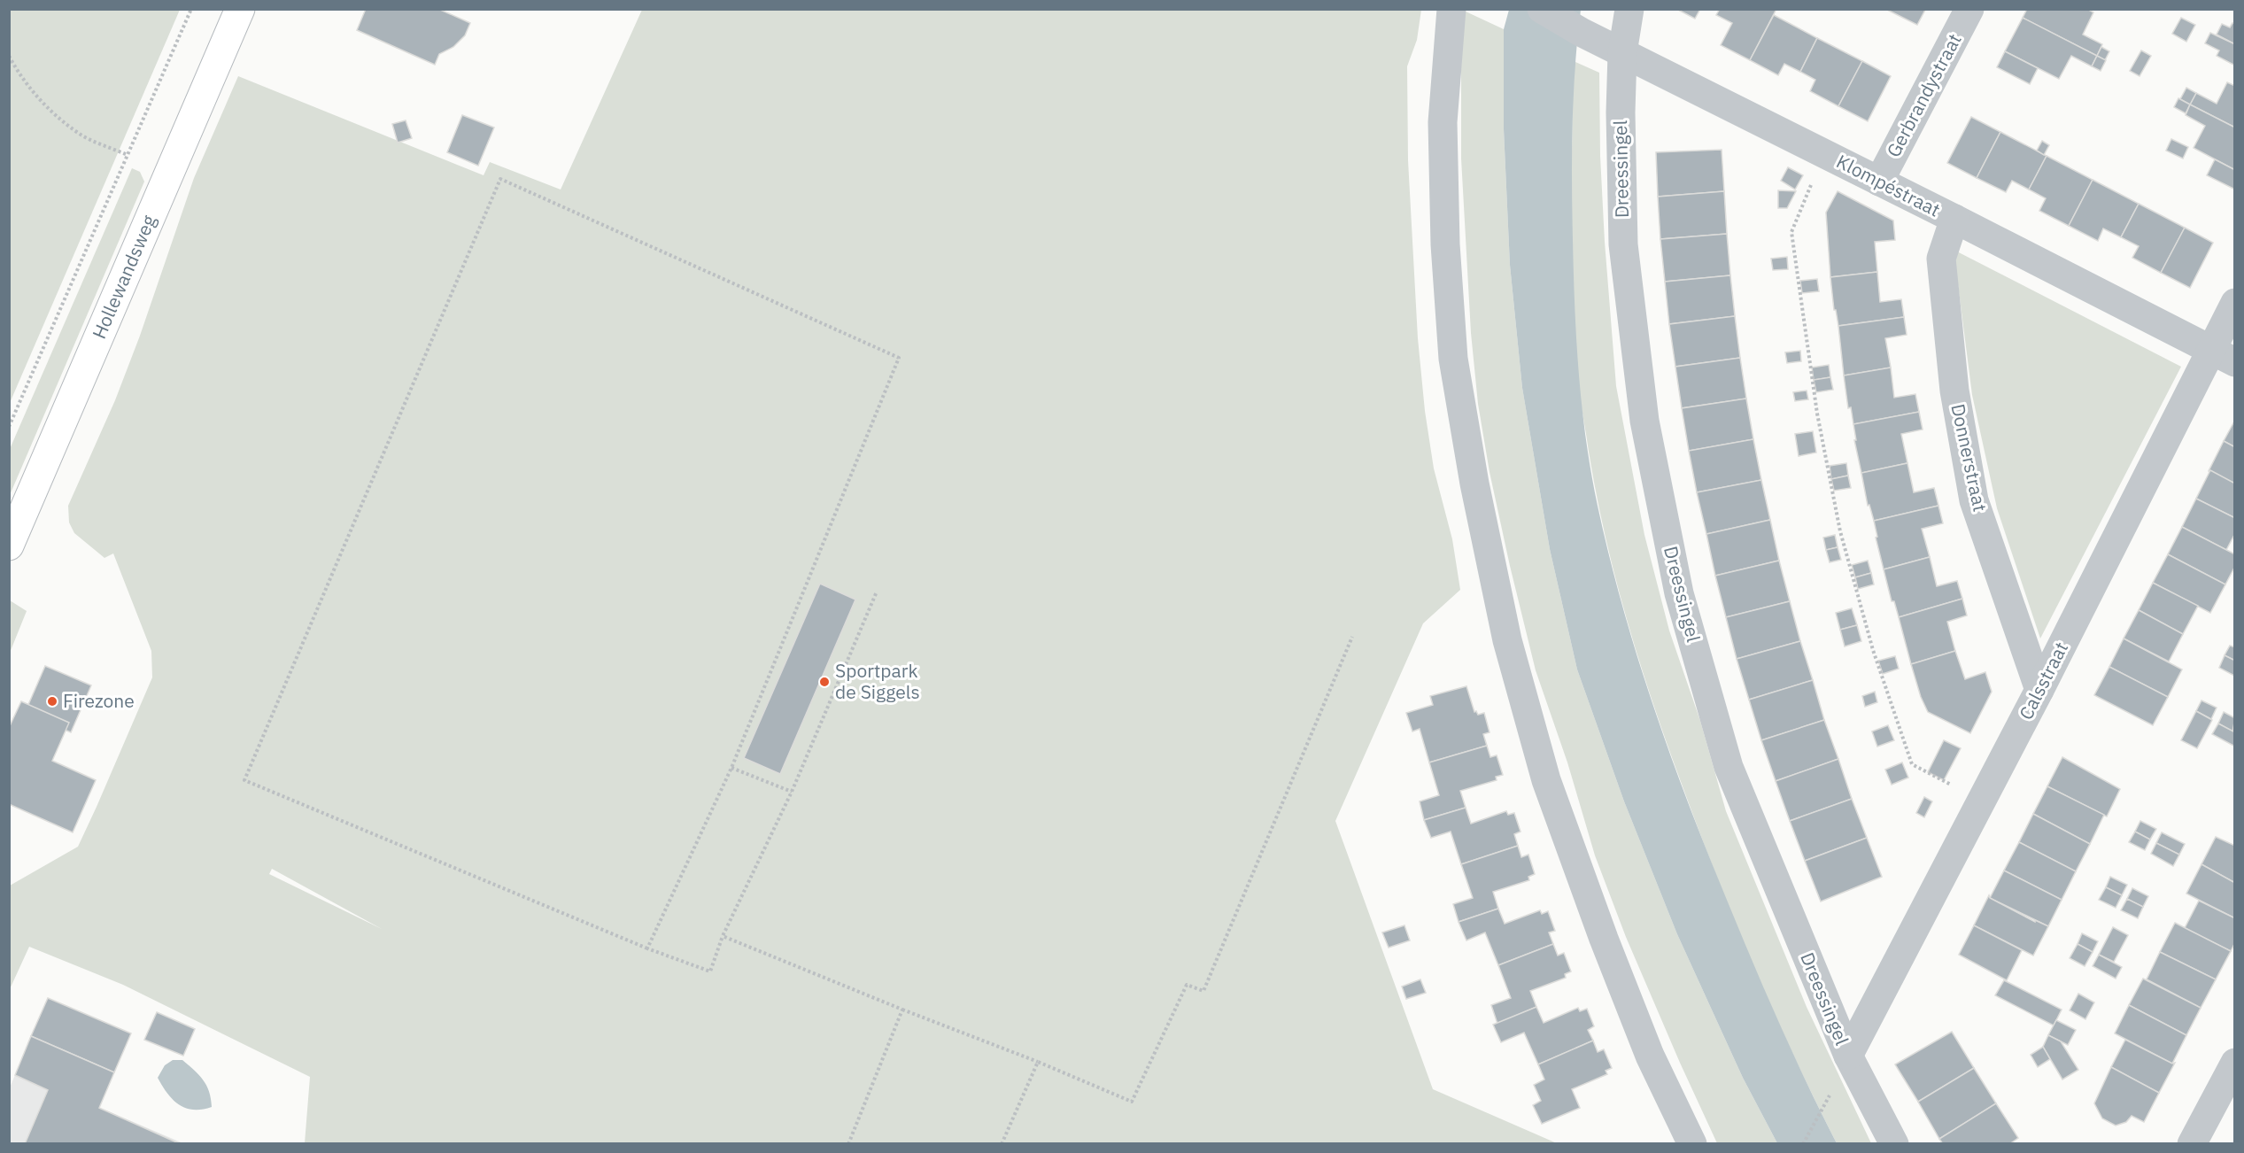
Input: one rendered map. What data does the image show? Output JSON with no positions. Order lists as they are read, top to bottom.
{
  "streets": {
    "main road": ["Hollewandsweg"],
    "street": [
      "Gerbrandystraat",
      "Dreessingel",
      "Klompéstraat",
      "Donnerstraat",
      "Calsstraat"
    ]
  },
  "crossings": [
    ["Gerbrandystraat", "Klompéstraat"],
    ["Dreessingel", "Klompéstraat"],
    ["Dreessingel", "Calsstraat"],
    ["Klompéstraat", "Donnerstraat"],
    ["Klompéstraat", "Calsstraat"],
    ["Donnerstraat", "Calsstraat"]
  ],
  "places": ["Sportpark de Siggels", "Firezone"]
}
